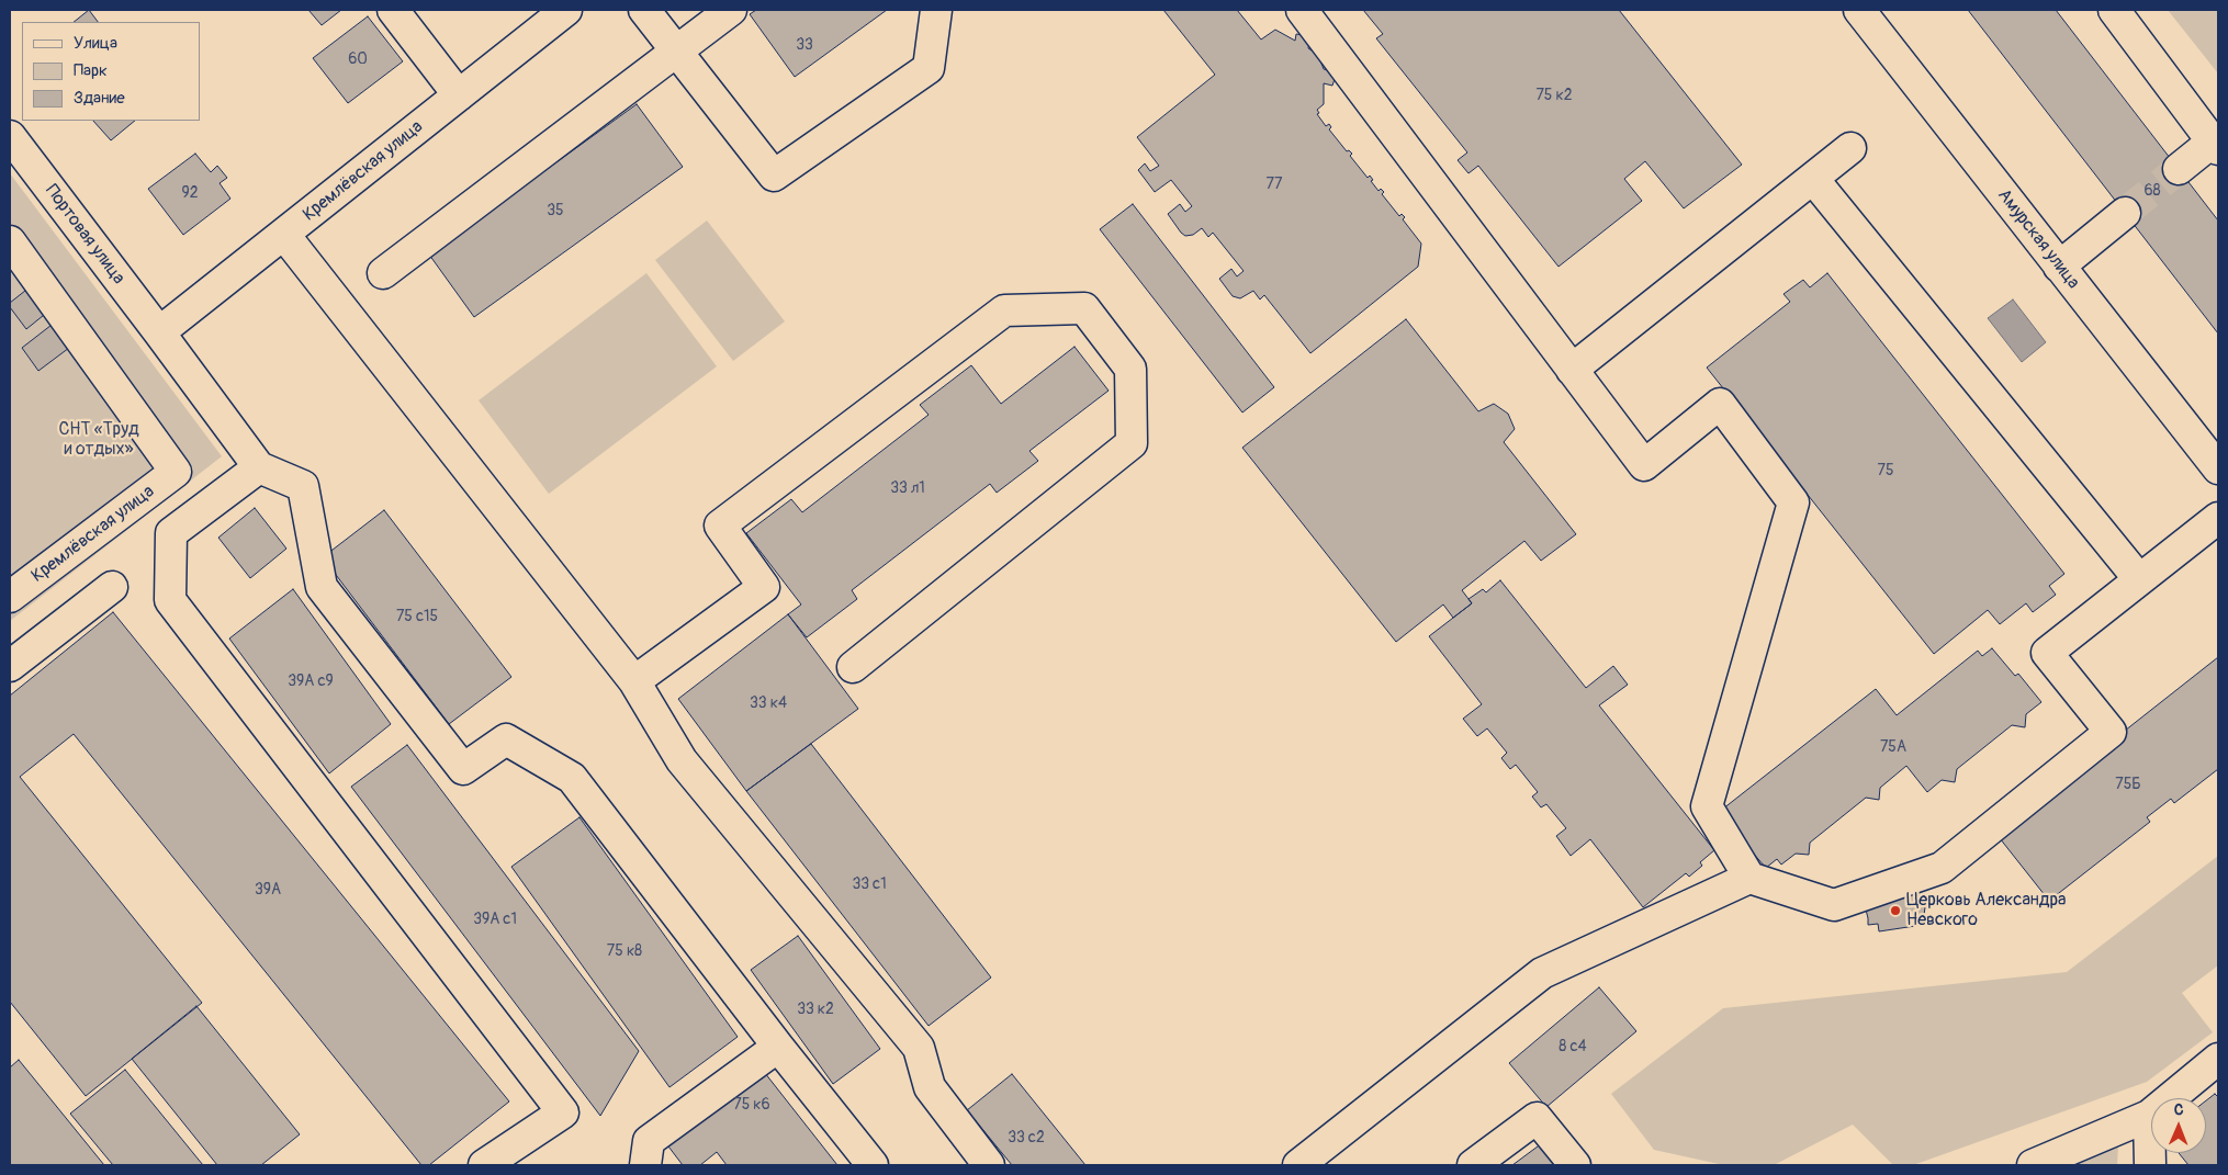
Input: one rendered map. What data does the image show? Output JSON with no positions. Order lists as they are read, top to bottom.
{
  "streets": {
    "street": ["Кремлёвская улица", "Портовая улица", "Амурская улица"]
  },
  "crossings": [
    ["Кремлёвская улица", "Портовая улица"]
  ],
  "parks": ["СНТ «Труд и отдых»"],
  "places": ["Церковь Александра Невского"],
  "house_numbers": [
    "33",
    "60",
    "75 к2",
    "77",
    "68",
    "92",
    "35",
    "75",
    "33 л1",
    "75 с15",
    "39А с9",
    "33 к4",
    "75А",
    "75Б",
    "33 с1",
    "39А",
    "39А с1",
    "75 к8",
    "33 к2",
    "8 с4",
    "75 к6",
    "33 с2"
  ],
  "legend": ["Улица", "Парк", "Здание"],
  "north": "top"
}
